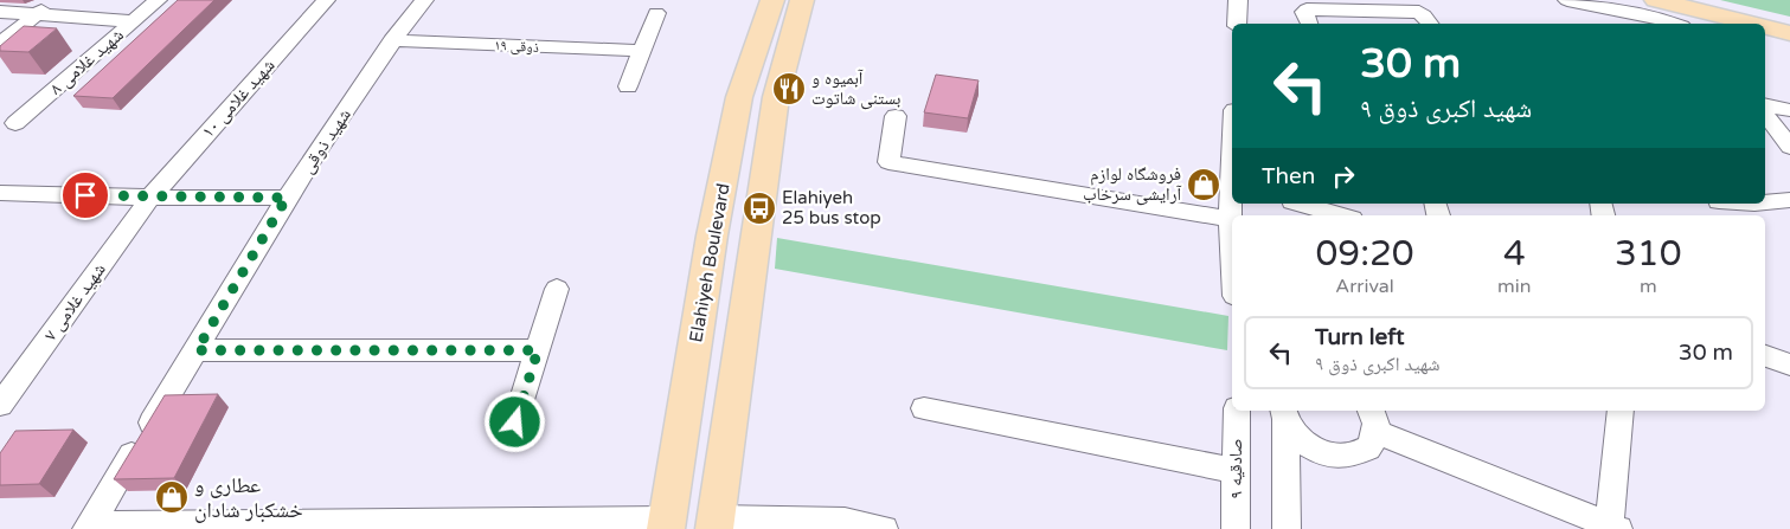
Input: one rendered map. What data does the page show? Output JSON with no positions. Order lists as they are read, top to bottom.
{
  "streets": {
    "main road": ["Elahiyeh Boulevard"],
    "street": [
      "ذوقی ۱۹",
      "شهید غلامی ۸",
      "شهید غلامی ۱۰",
      "شهید ذوقی",
      "شهید غلامی ۷",
      "صادقیه ۹"
    ]
  },
  "crossings": [
    ["ذوقی ۱۹", "شهید ذوقی"],
    ["شهید غلامی ۱۰", "شهید غلامی ۷"]
  ],
  "places": {
    "restaurant": ["آبمیوه و بستنی شاتوت"],
    "shop": ["فروشگاه لوازم آرایشی سرخاب", "عطاری و خشکبار شادان"],
    "bus stop": ["Elahiyeh 25 bus stop"]
  },
  "page": {
    "turn": ["30 m", "شهید اکبری ذوق ۹"],
    "then": "Then",
    "eta": [
      "09:20",
      "Arrival",
      "4",
      "min",
      "310",
      "m"
    ],
    "list": [
      {
        "name": "Turn left",
        "note": "شهید اکبری ذوق ۹",
        "value": "30 m"
      }
    ]
  }
}
